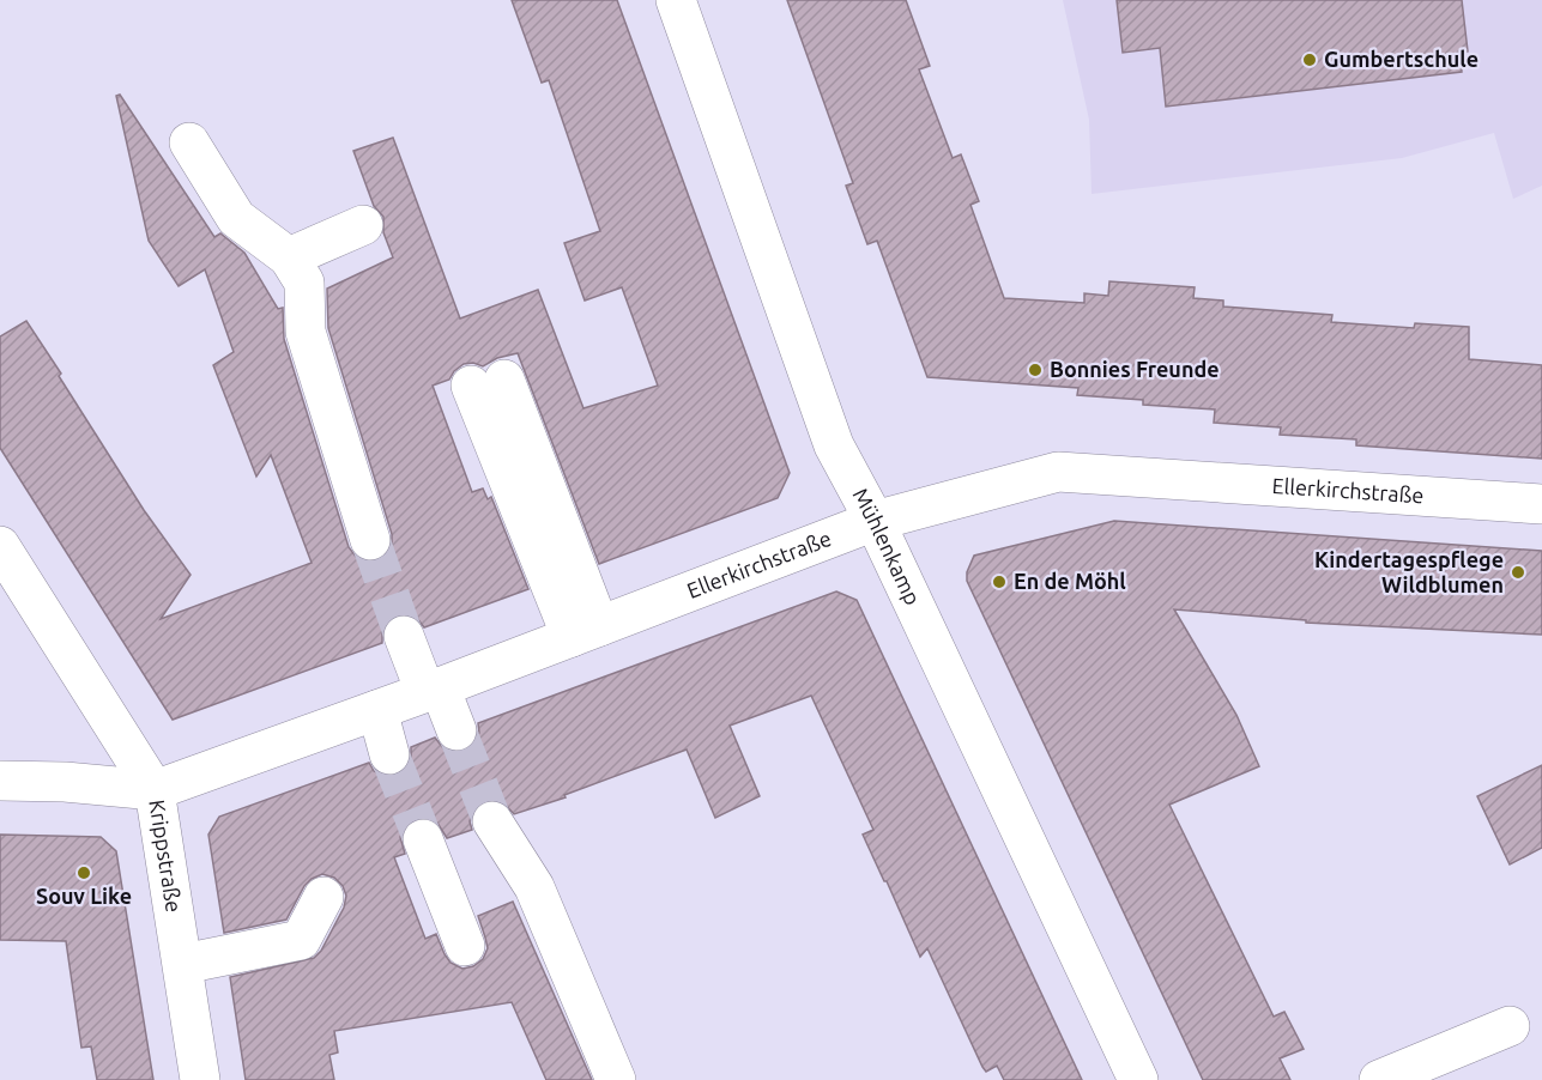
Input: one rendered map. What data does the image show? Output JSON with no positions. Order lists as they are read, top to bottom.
{
  "streets": {
    "street": ["Ellerkirchstraße", "Mühlenkamp", "Krippstraße"]
  },
  "crossings": [
    ["Ellerkirchstraße", "Mühlenkamp"],
    ["Ellerkirchstraße", "Krippstraße"]
  ],
  "places": [
    "Gumbertschule",
    "Bonnies Freunde",
    "Kindertagespflege Wildblumen",
    "En de Möhl",
    "Souv Like"
  ]
}
